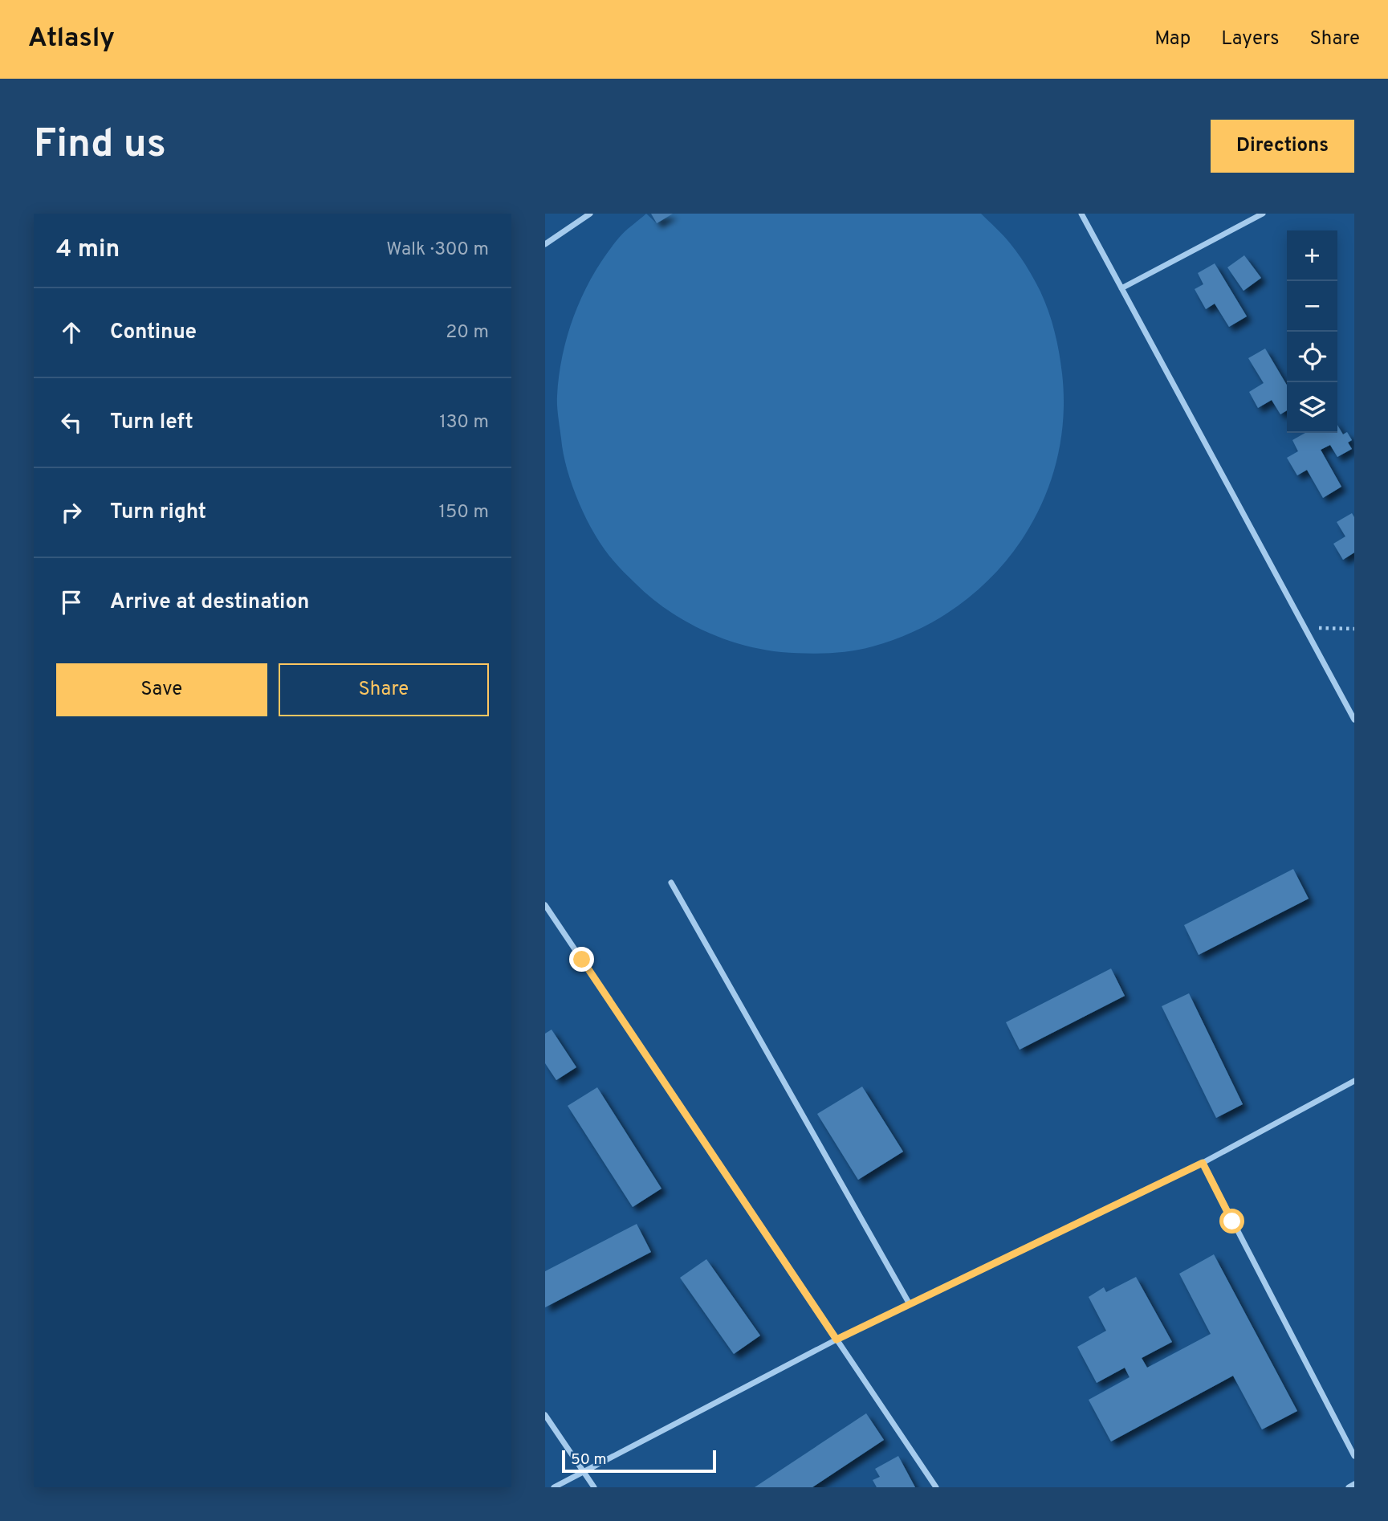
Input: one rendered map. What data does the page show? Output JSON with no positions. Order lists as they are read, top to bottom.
{
  "scale_bar": "50 m",
  "page": {
    "header": "Atlasly",
    "nav": ["Map", "Layers", "Share"],
    "buttons": [
      "Directions",
      ["Save", "Share"]
    ],
    "title": "Find us",
    "heading": ["4 min", "Walk · 300 m"],
    "map_buttons": ["+", "−"],
    "list": [
      ["Continue", "20 m"],
      ["Turn left", "130 m"],
      ["Turn right", "150 m"],
      "Arrive at destination"
    ],
    "scale": "50 m"
  }
}
